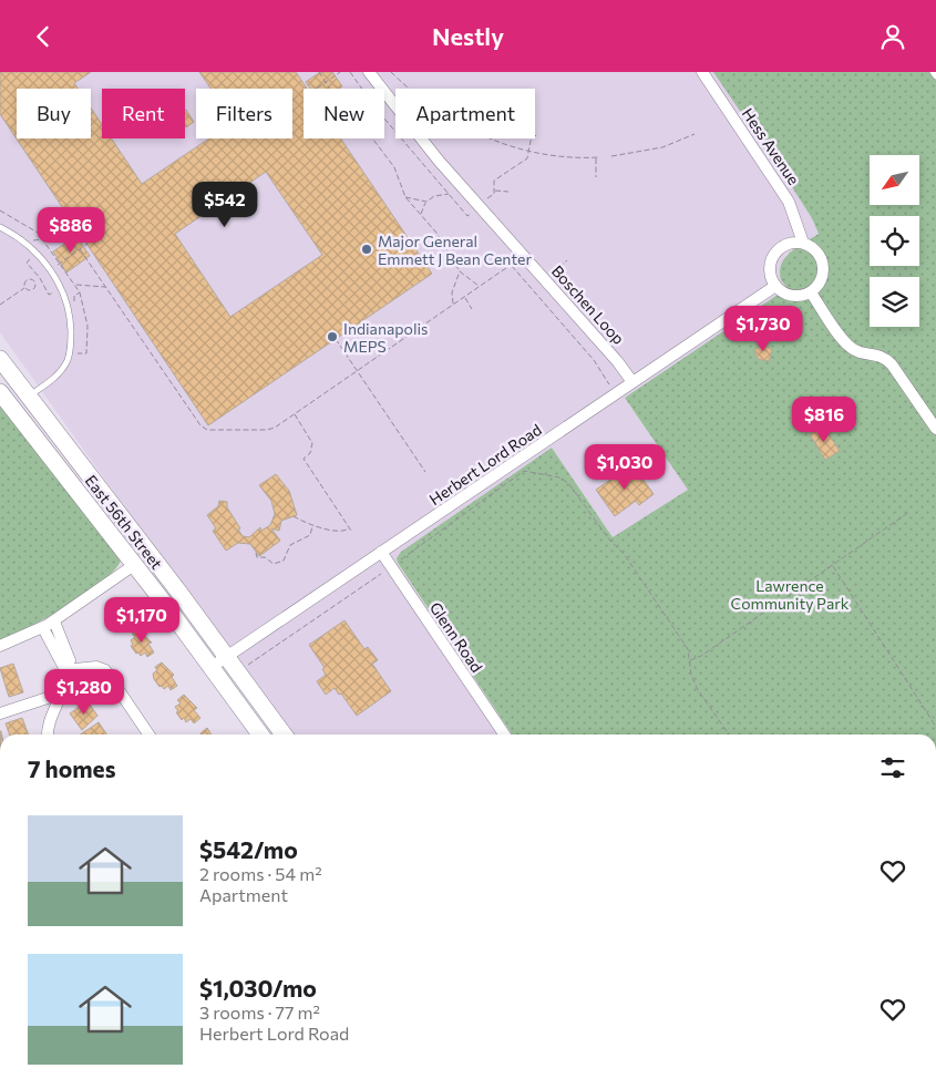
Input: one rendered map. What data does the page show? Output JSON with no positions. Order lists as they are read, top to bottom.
{
  "streets": {
    "main road": ["East 56th Street"],
    "street": [
      "Hess Avenue",
      "Boschen Loop",
      "Herbert Lord Road",
      "Glenn Road"
    ]
  },
  "crossings": [
    ["Hess Avenue", "Herbert Lord Road"],
    ["Boschen Loop", "Herbert Lord Road"],
    ["Herbert Lord Road", "East 56th Street"],
    ["Herbert Lord Road", "Glenn Road"]
  ],
  "parks": ["Lawrence Community Park"],
  "places": ["Major General Emmett J Bean Center", "Indianapolis MEPS"],
  "north": "bottom left",
  "page": {
    "header": "Nestly",
    "chip": [
      "Buy",
      "Rent",
      "Filters",
      "New",
      "Apartment"
    ],
    "price": [
      "$542",
      "$886",
      "$1,730",
      "$816",
      "$1,030",
      "$1,170",
      "$1,280"
    ],
    "heading": "7 homes",
    "list": [
      {
        "name": "$542/mo",
        "note": "2 rooms · 54 m² · Apartment"
      },
      {
        "name": "$1,030/mo",
        "note": "3 rooms · 77 m² · Herbert Lord Road"
      }
    ]
  }
}
